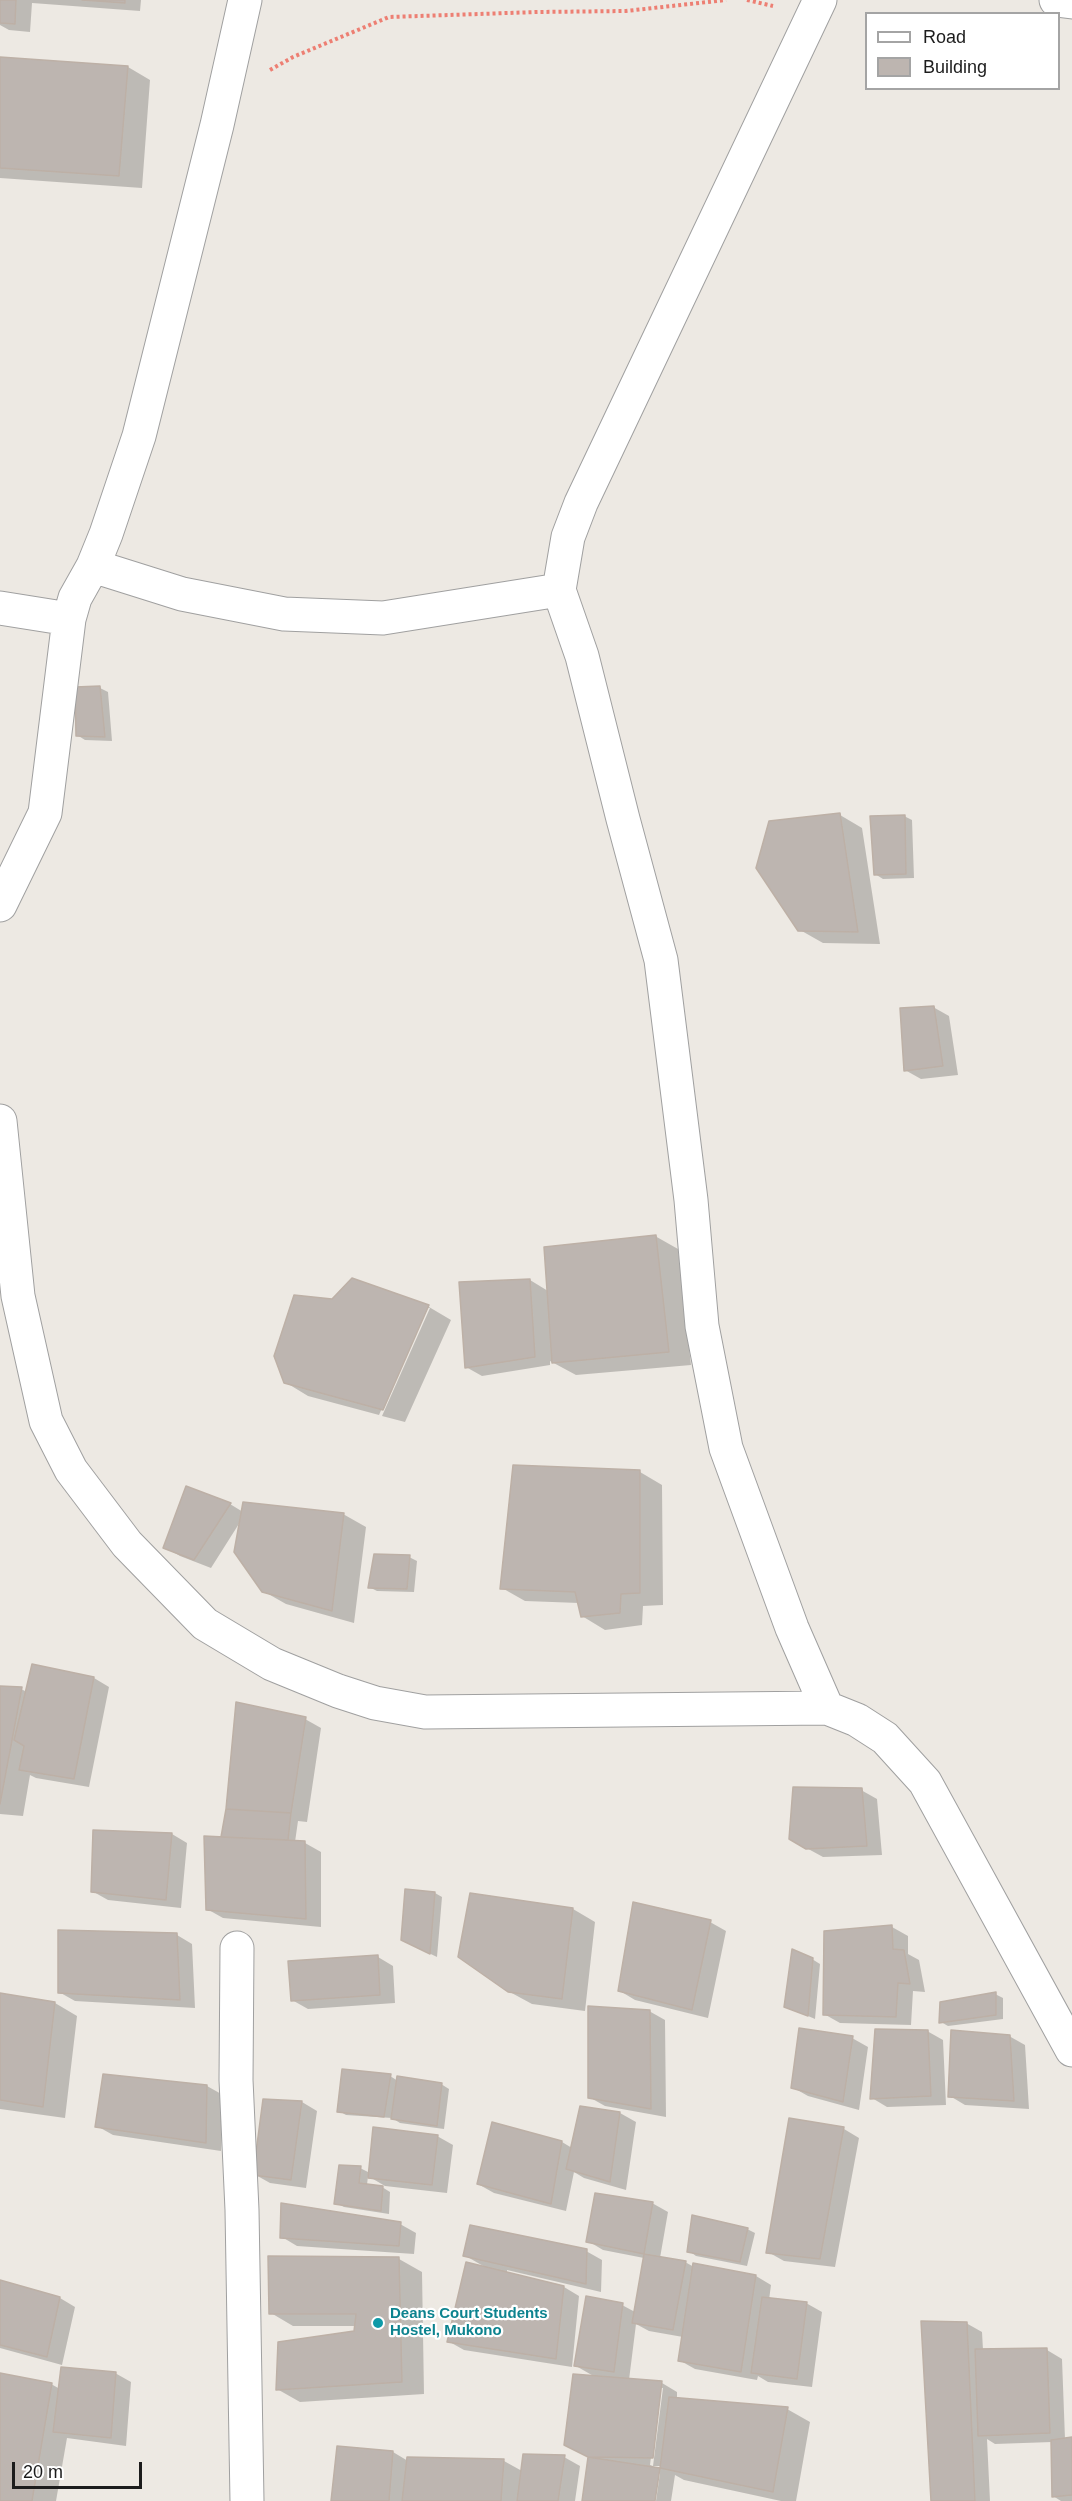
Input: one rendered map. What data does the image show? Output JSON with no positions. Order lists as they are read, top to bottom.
{
  "places": ["Deans Court Students Hostel, Mukono"],
  "legend": ["Road", "Building"],
  "scale_bar": "20 m"
}
